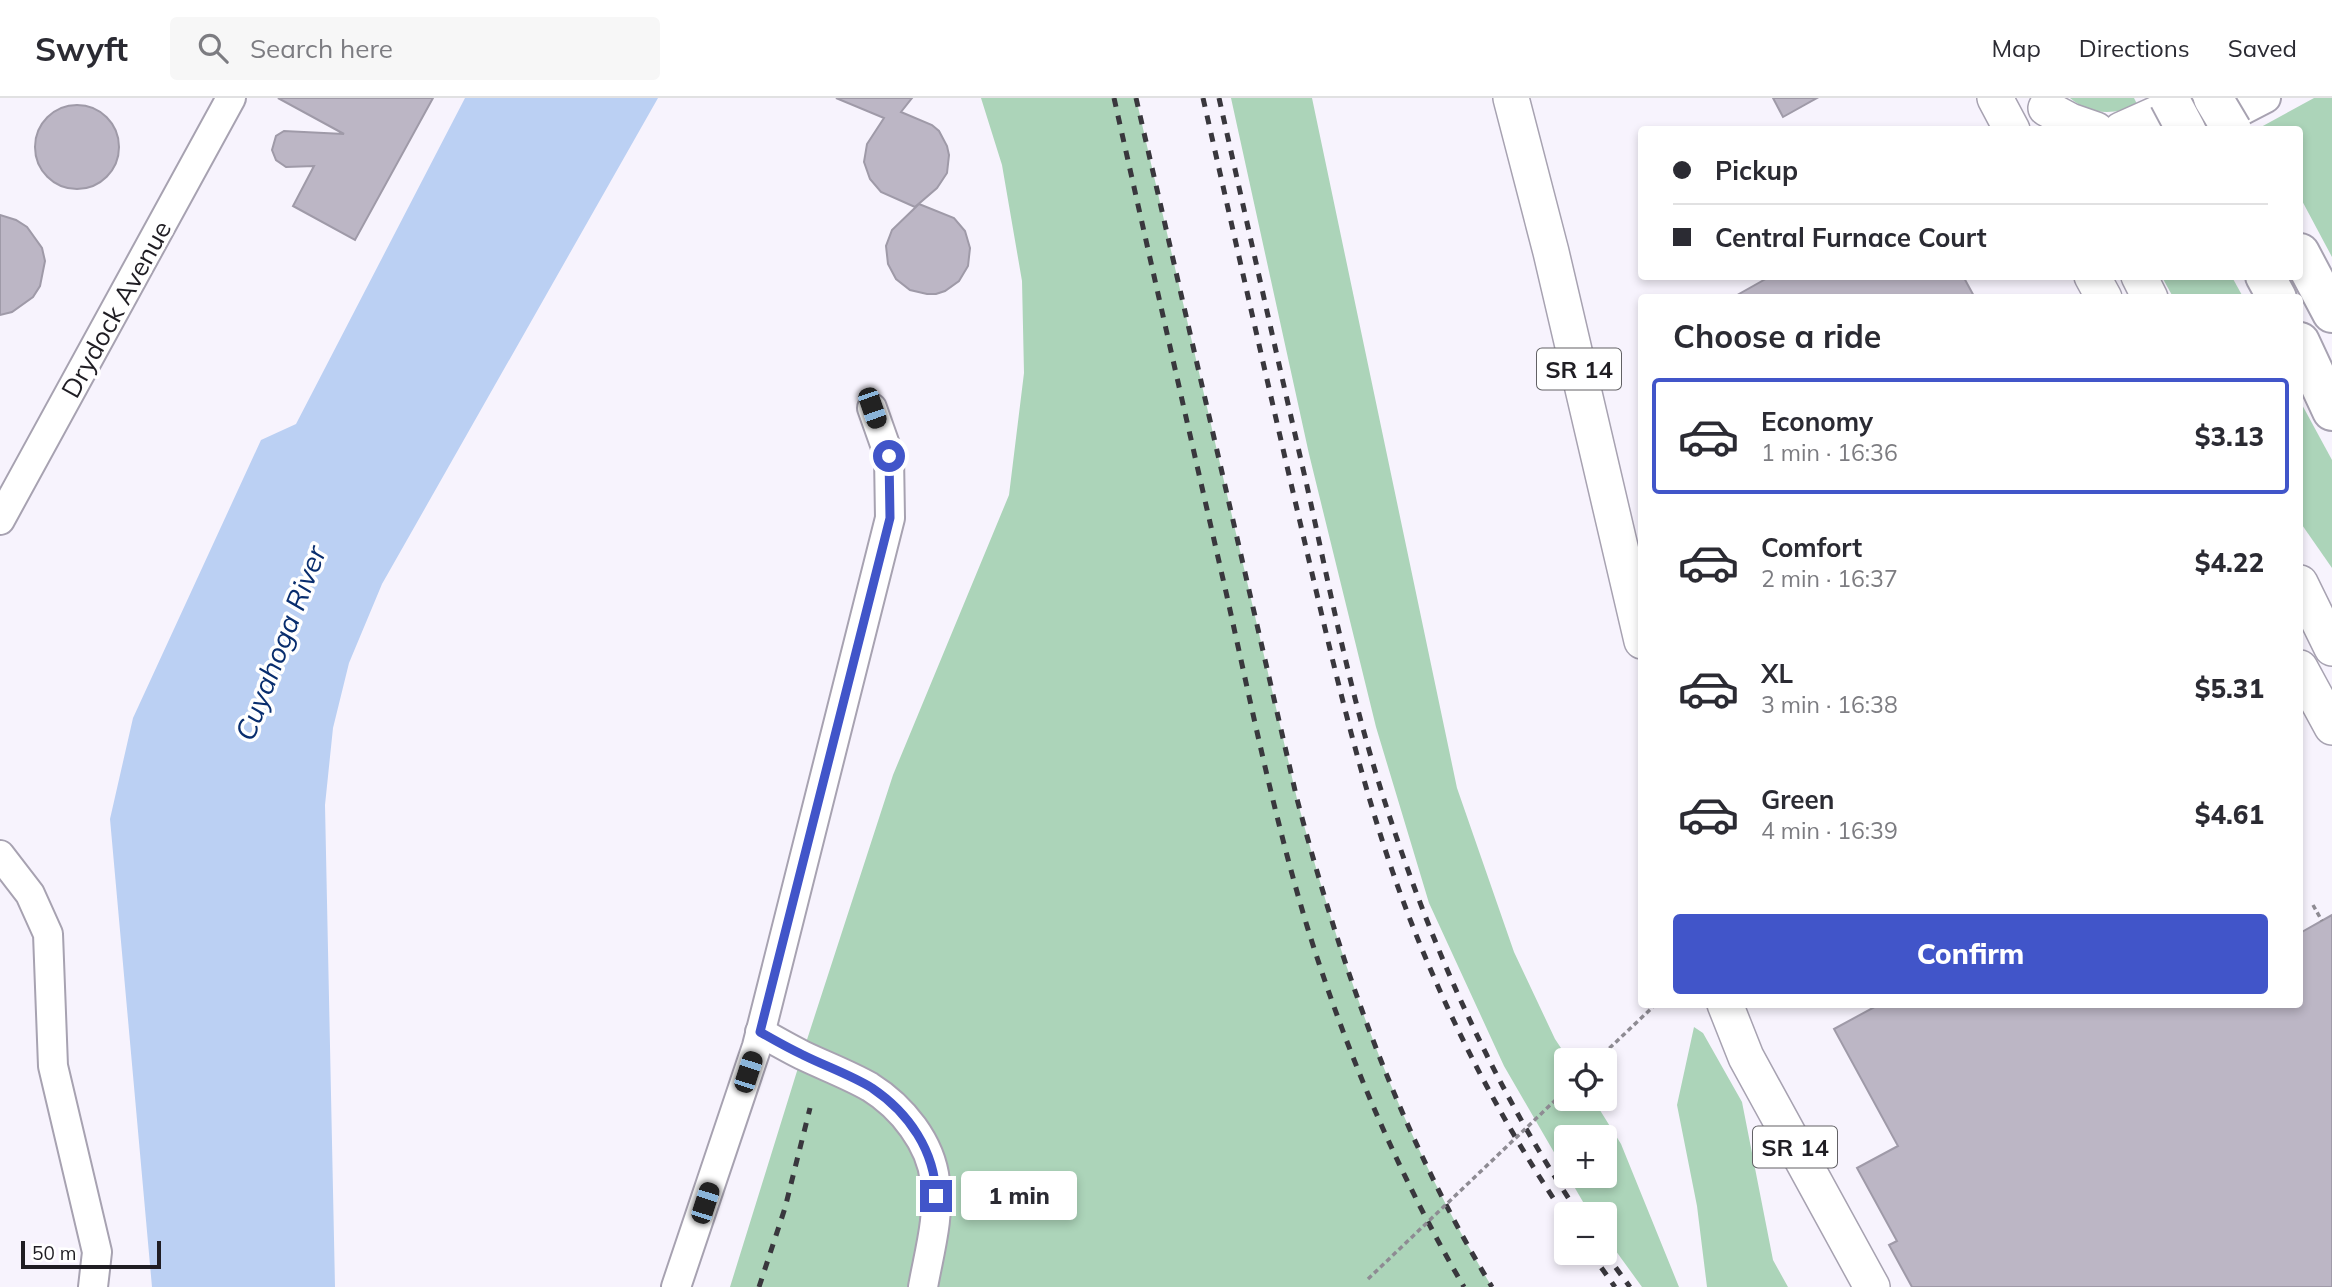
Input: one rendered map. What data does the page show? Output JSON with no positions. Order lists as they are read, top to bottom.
{
  "streets": {
    "main road": ["SR 14"],
    "street": ["Drydock Avenue"]
  },
  "water": ["Cuyahoga River"],
  "scale_bar": "50 m",
  "page": {
    "header": "Swyft",
    "search": "Search here",
    "nav": ["Map", "Directions", "Saved"],
    "banner": ["Pickup", "Central Furnace Court"],
    "heading": "Choose a ride",
    "list": [
      {
        "name": "Economy",
        "note": "1 min · 16:36",
        "value": "$3.13"
      },
      {
        "name": "Comfort",
        "note": "2 min · 16:37",
        "value": "$4.22"
      },
      {
        "name": "XL",
        "note": "3 min · 16:38",
        "value": "$5.31"
      },
      {
        "name": "Green",
        "note": "4 min · 16:39",
        "value": "$4.61"
      }
    ],
    "buttons": "Confirm",
    "map_buttons": ["+", "−"],
    "bubble": "1 min",
    "scale": "50 m"
  }
}
